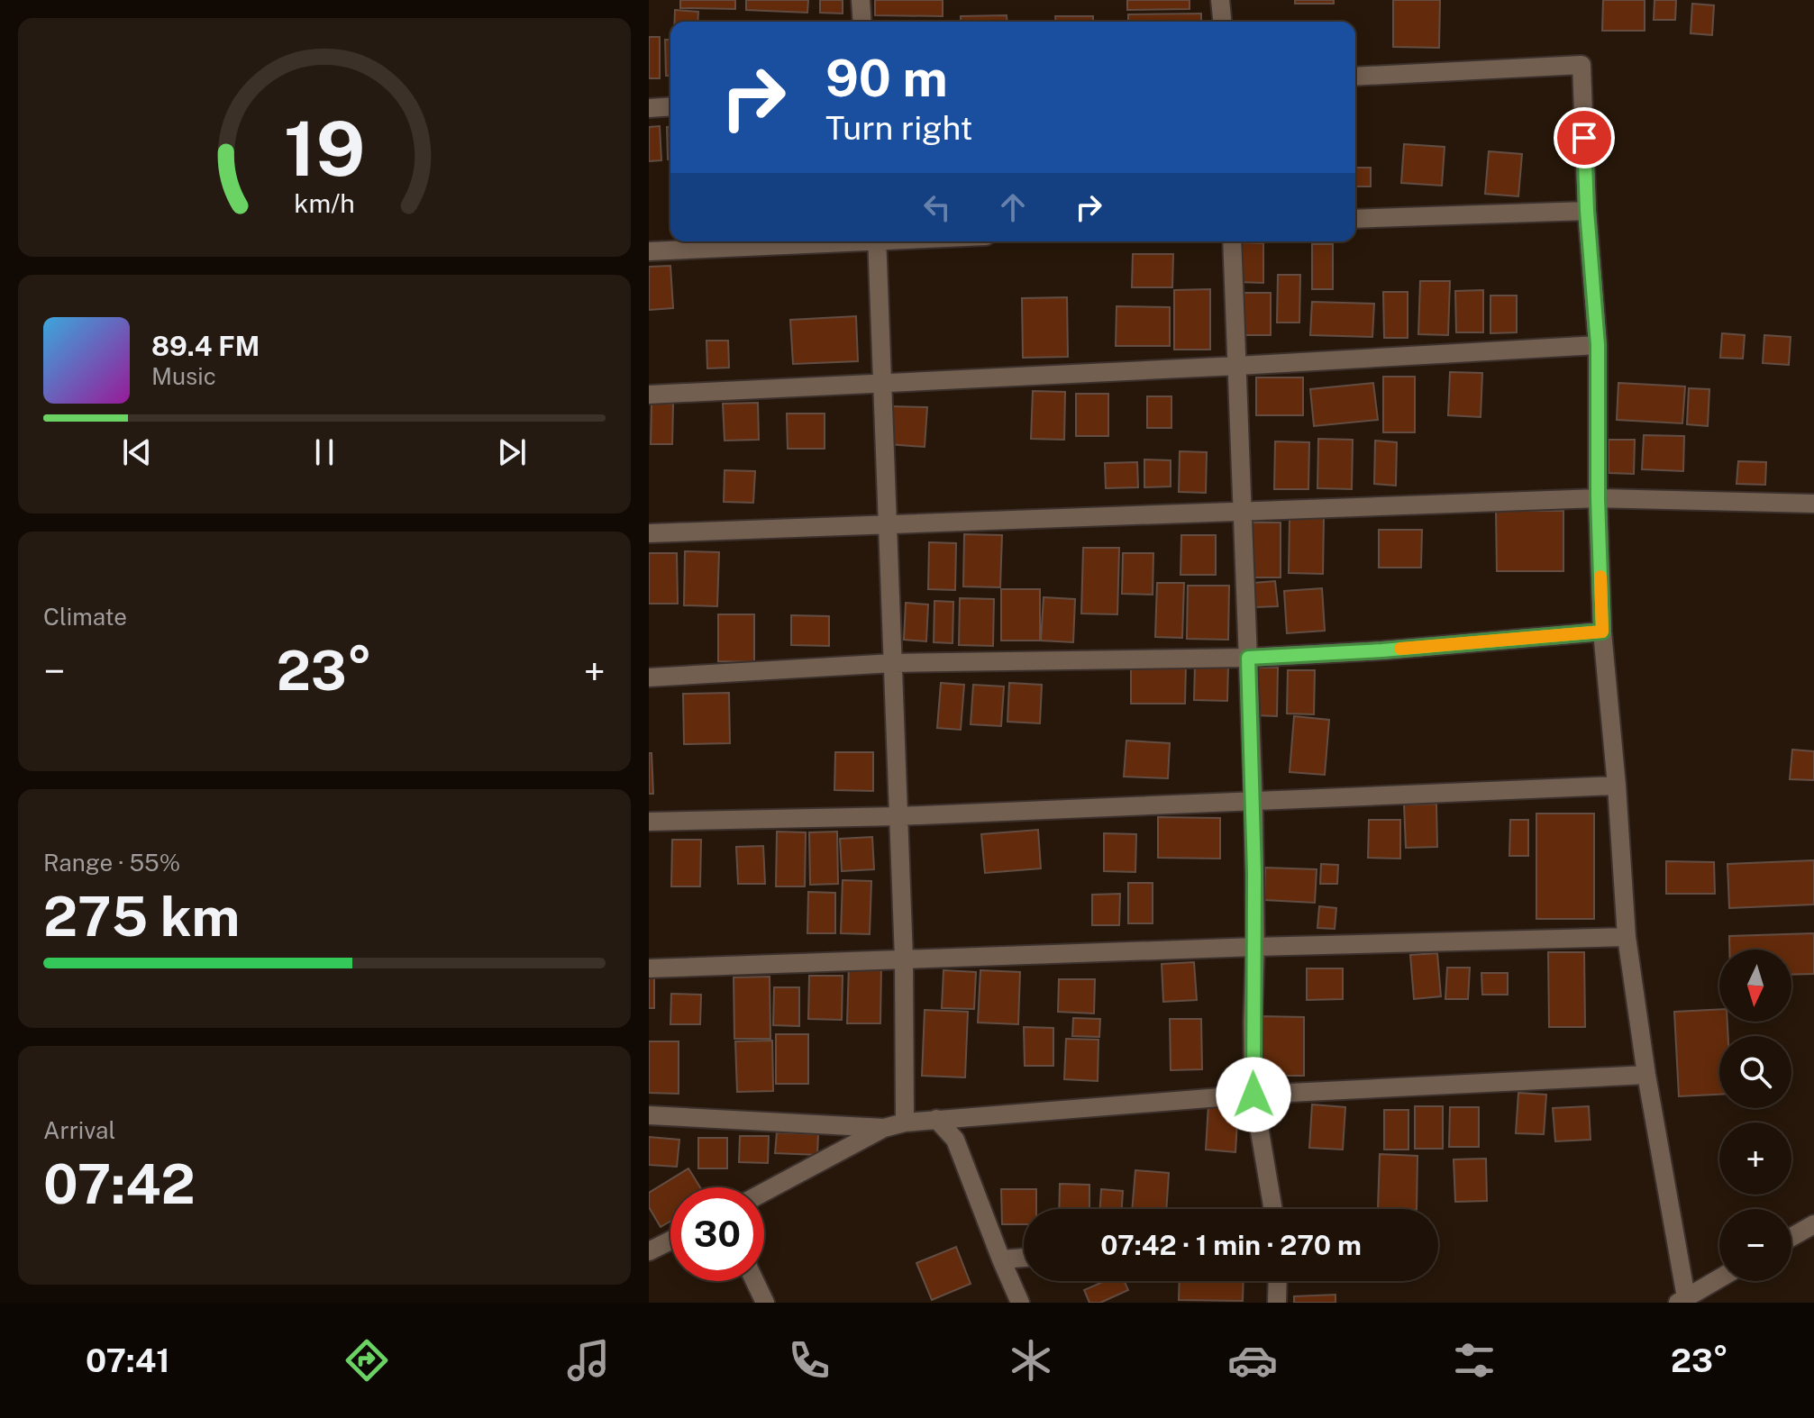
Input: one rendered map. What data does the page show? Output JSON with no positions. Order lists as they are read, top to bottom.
{
  "north": "bottom",
  "page": {
    "turn": ["90 m", "Turn right"],
    "song": ["89.4 FM", "Music"],
    "tile": [
      "Climate",
      ["Range · 55%", "275 km"],
      ["Arrival", "07:42"]
    ],
    "heat": ["−", "23°", "+"],
    "map_buttons": ["+", "−"],
    "limit": "30",
    "trip": "07:42 · 1 min · 270 m",
    "tabs": ["07:41", "23°"],
    "gauge": ["19", "km/h"]
  }
}
